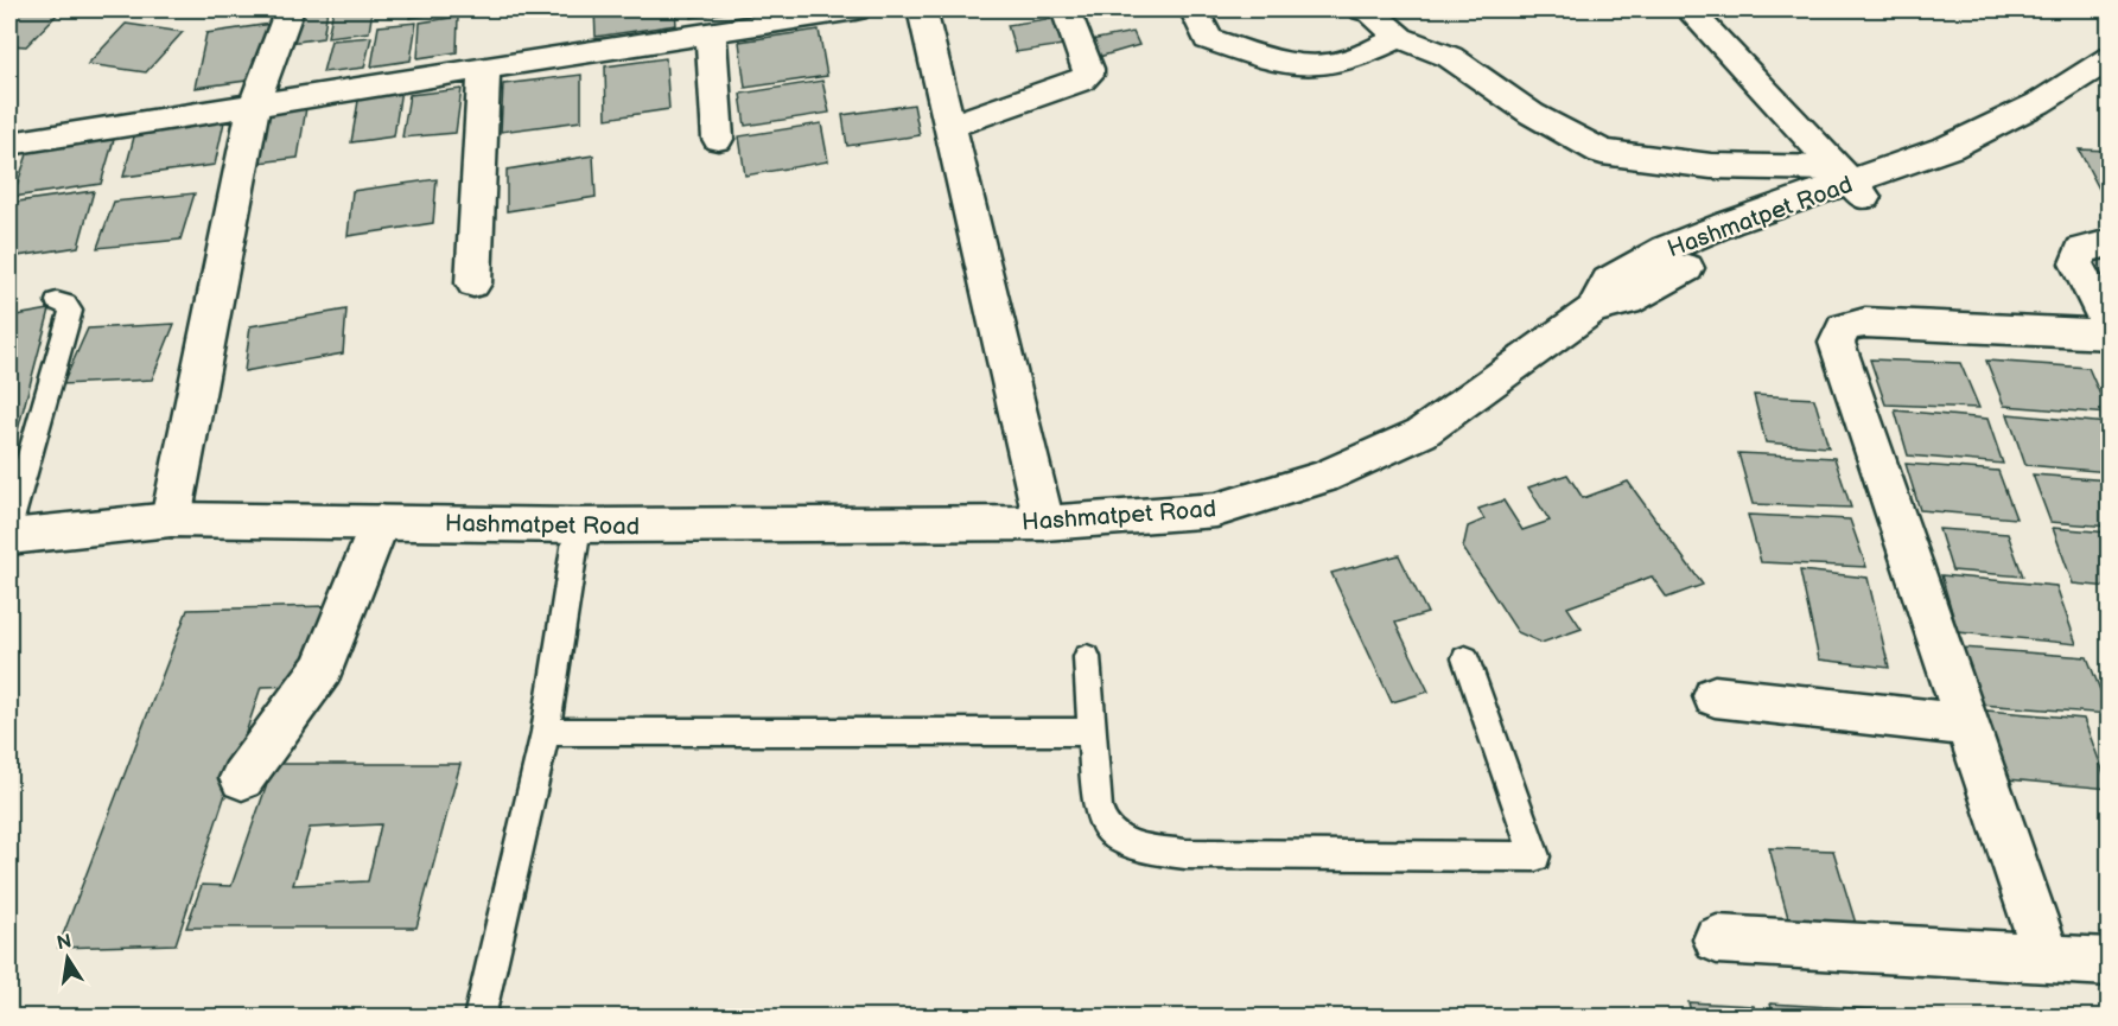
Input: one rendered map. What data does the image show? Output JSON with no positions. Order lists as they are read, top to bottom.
{
  "streets": {
    "street": ["Hashmatpet Road"]
  },
  "north": "top"
}
